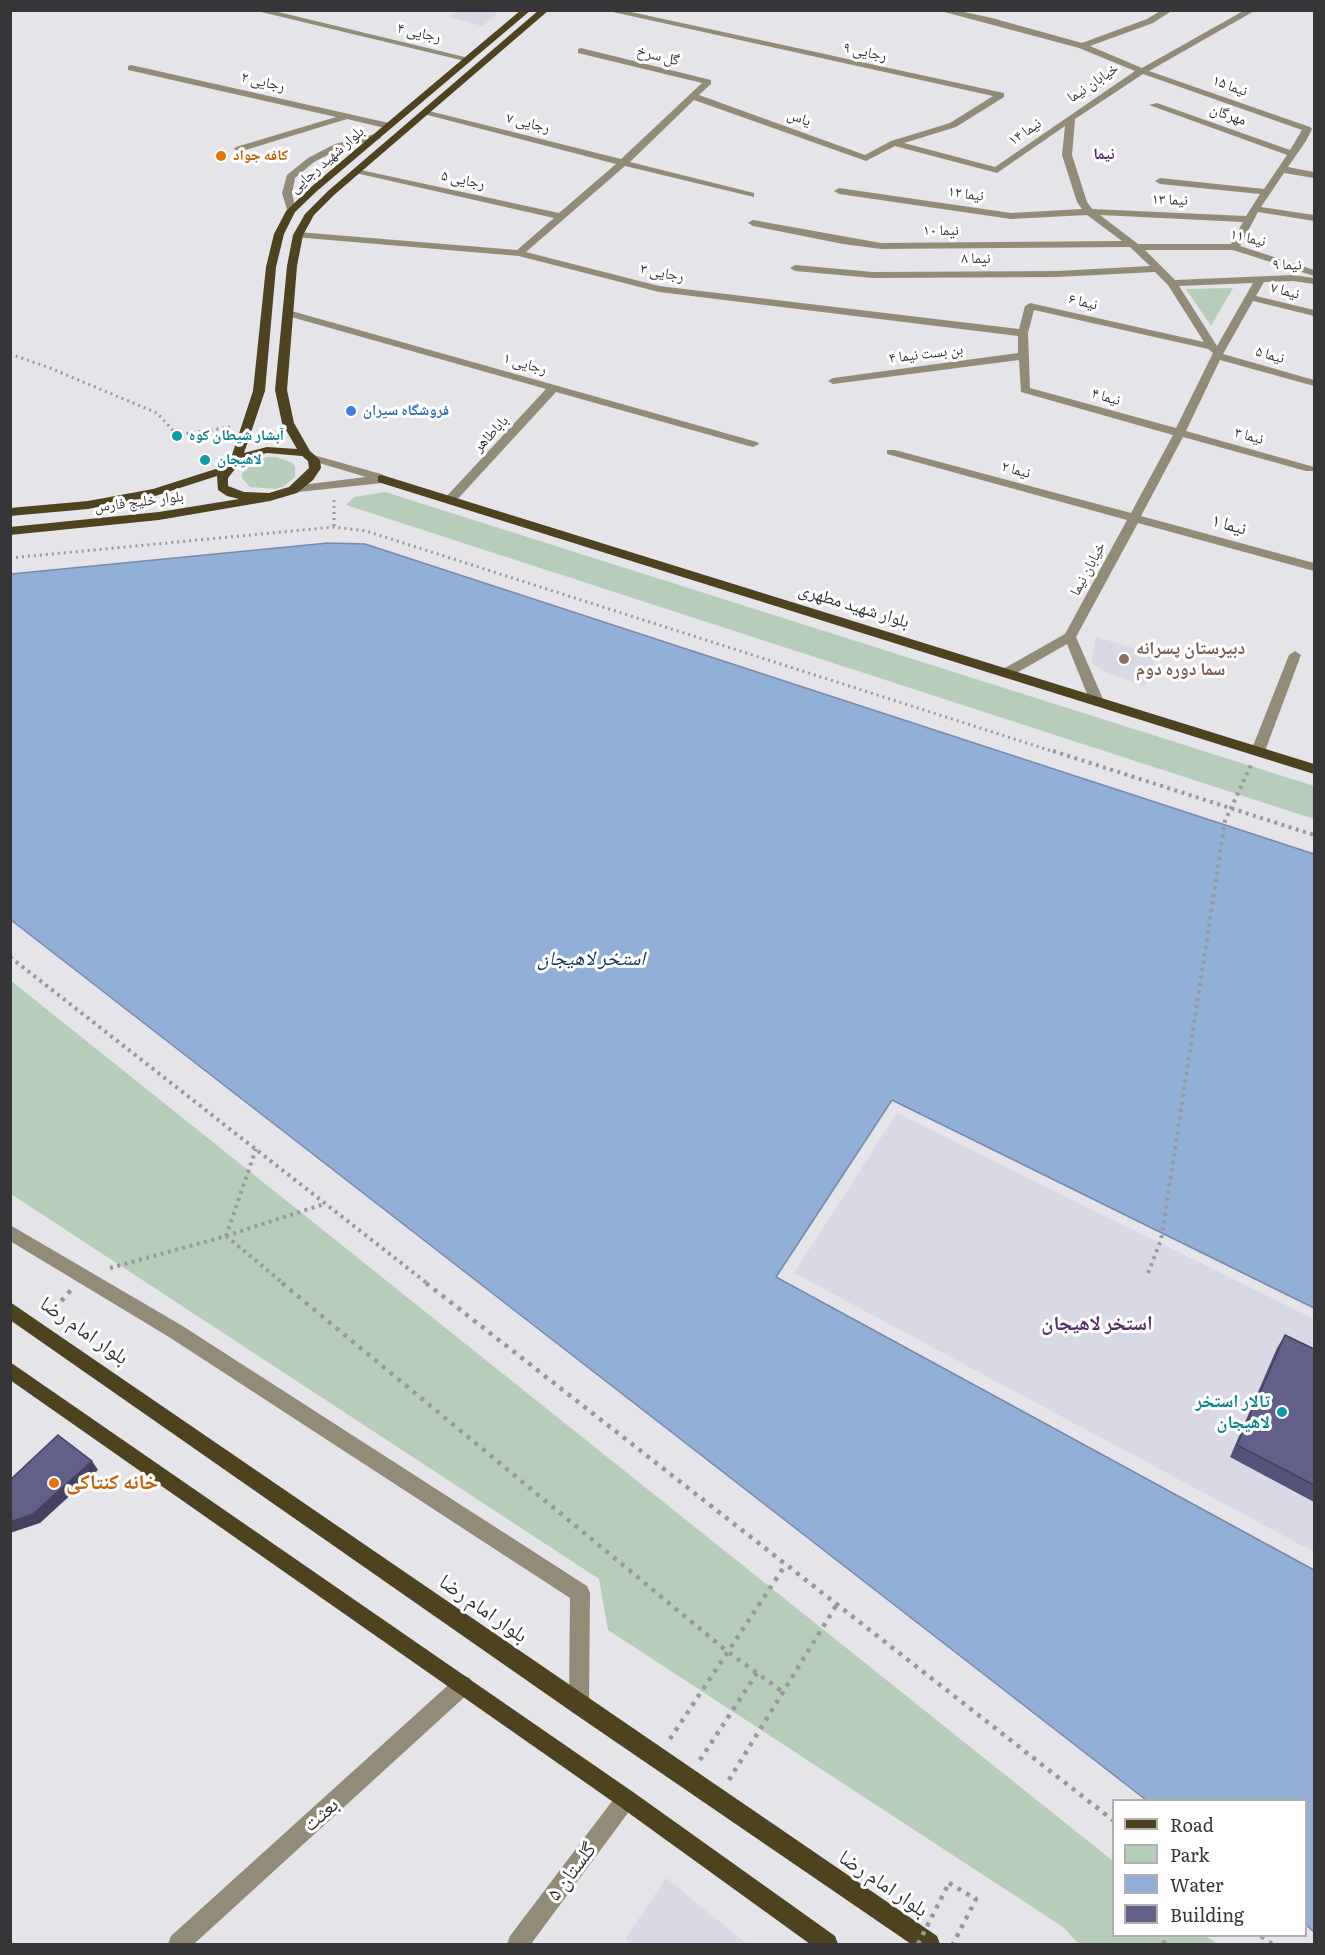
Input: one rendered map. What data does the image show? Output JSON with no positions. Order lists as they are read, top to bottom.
{
  "streets": {
    "main road": [
      "بلوار شهید رجایی",
      "بلوار خلیج فارس",
      "بلوار شهید مطهری",
      "بلوار امام رضا"
    ],
    "street": [
      "رجایی ۴",
      "رجایی ۹",
      "گل سرخ",
      "رجایی ۲",
      "خیابان نیما",
      "نیما ۱۵",
      "مهرگان",
      "یاس",
      "رجایی ۷",
      "نیما ۱۴",
      "رجایی ۵",
      "نیما ۱۲",
      "نیما ۱۳",
      "نیما ۱۰",
      "نیما ۱۱",
      "نیما ۸",
      "نیما ۹",
      "رجایی ۳",
      "نیما ۷",
      "نیما ۶",
      "بن بست نیما ۴",
      "نیما ۵",
      "رجایی ۱",
      "نیما ۴",
      "باباطاهر",
      "نیما ۳",
      "نیما ۲",
      "نیما ۱",
      "بعثت",
      "گلستان ۵"
    ]
  },
  "crossings": [
    ["رجایی ۴", "بلوار شهید رجایی"],
    ["رجایی ۹", "یاس"],
    ["رجایی ۹", "نیما ۱۴"],
    ["گل سرخ", "یاس"],
    ["رجایی ۲", "بلوار شهید رجایی"],
    ["خیابان نیما", "نیما ۱۵"],
    ["خیابان نیما", "نیما ۱۴"],
    ["خیابان نیما", "نیما ۱۲"],
    ["خیابان نیما", "نیما ۱۳"],
    ["خیابان نیما", "نیما ۱۰"],
    ["خیابان نیما", "نیما ۱۱"],
    ["خیابان نیما", "نیما ۸"],
    ["خیابان نیما", "نیما ۹"],
    ["خیابان نیما", "نیما ۷"],
    ["خیابان نیما", "نیما ۶"],
    ["خیابان نیما", "نیما ۵"],
    ["خیابان نیما", "نیما ۴"],
    ["خیابان نیما", "نیما ۳"],
    ["خیابان نیما", "نیما ۲"],
    ["خیابان نیما", "نیما ۱"],
    ["یاس", "نیما ۱۴"],
    ["رجایی ۷", "بلوار شهید رجایی"],
    ["بلوار شهید رجایی", "رجایی ۵"],
    ["بلوار شهید رجایی", "رجایی ۳"],
    ["بلوار شهید رجایی", "رجایی ۱"],
    ["بلوار شهید رجایی", "بلوار خلیج فارس"],
    ["نیما ۱۲", "نیما ۱۳"],
    ["نیما ۱۰", "نیما ۱۱"],
    ["رجایی ۳", "نیما ۶"],
    ["نیما ۶", "بن بست نیما ۴"],
    ["نیما ۶", "نیما ۵"],
    ["نیما ۶", "نیما ۴"],
    ["رجایی ۱", "باباطاهر"],
    ["نیما ۴", "نیما ۳"],
    ["باباطاهر", "بلوار شهید مطهری"],
    ["نیما ۲", "نیما ۱"]
  ],
  "districts": ["نیما", "استخر لاهیجان"],
  "water": ["استخر لاهیجان"],
  "places": [
    "کافه جواد",
    "فروشگاه سیران",
    "آبشار شیطان کوه",
    "لاهيجان",
    "دبیرستان پسرانه سما دوره دوم",
    "تالار استخر لاهیجان",
    "خانه کنتاکی"
  ],
  "legend": [
    "Road",
    "Park",
    "Water",
    "Building"
  ]
}
